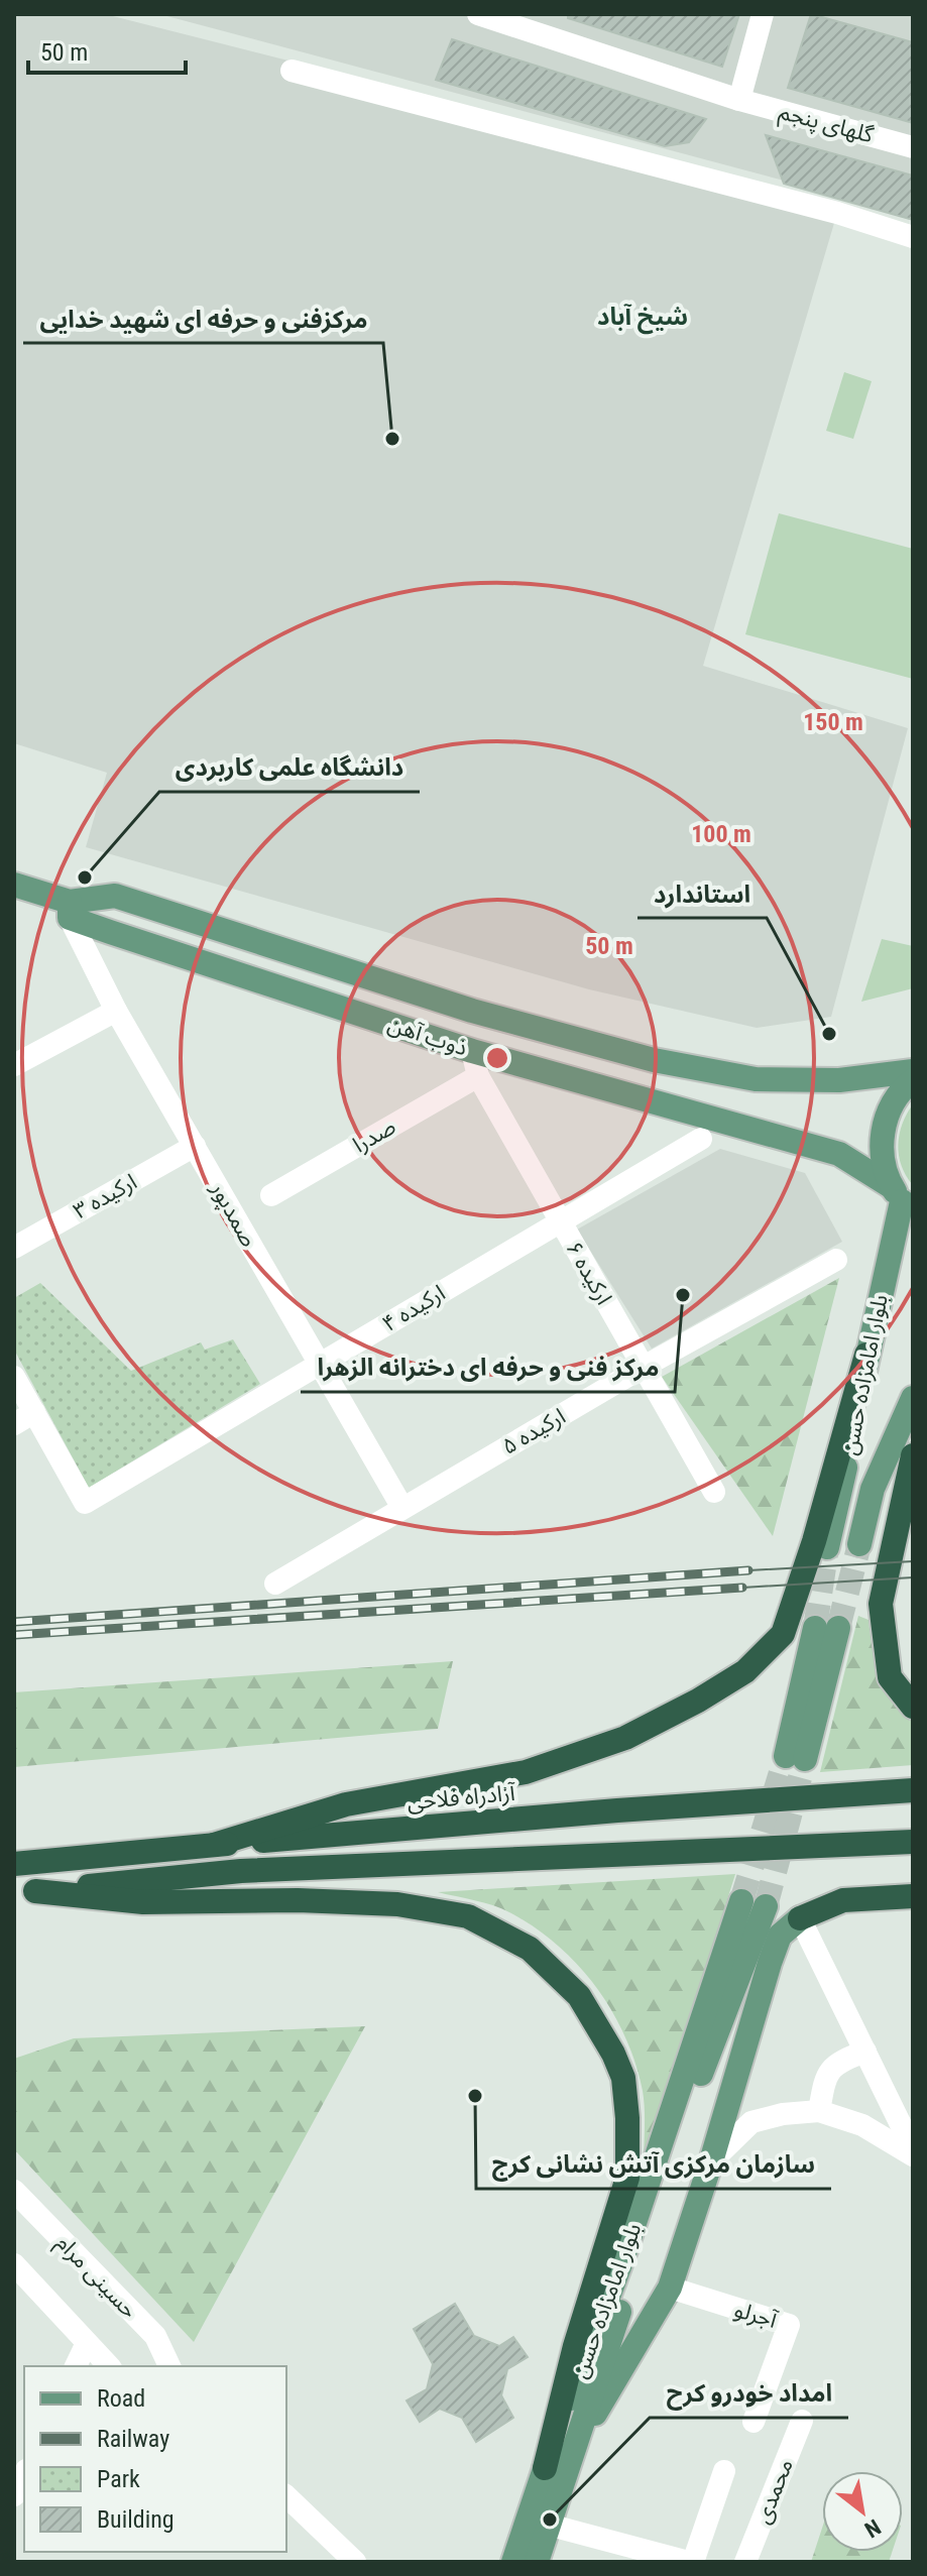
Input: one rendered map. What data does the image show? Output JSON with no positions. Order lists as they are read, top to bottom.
{
  "streets": {
    "highway": ["آزادراه فلاحی"],
    "main road": ["ذوب آهن", "بلوار امامزاده حسن"],
    "street": [
      "گلهای پنجم",
      "صدرا",
      "ارکیده ۳",
      "صمدپور",
      "ارکیده ۶",
      "ارکیده ۴",
      "ارکیده ۵",
      "حسینی مرام",
      "آجرلو",
      "محمدی"
    ]
  },
  "crossings": [
    ["ذوب آهن", "صمدپور"],
    ["ذوب آهن", "ارکیده ۶"],
    ["ذوب آهن", "بلوار امامزاده حسن"],
    ["صدرا", "ارکیده ۶"],
    ["ارکیده ۳", "صمدپور"],
    ["صمدپور", "ارکیده ۴"],
    ["صمدپور", "ارکیده ۵"],
    ["ارکیده ۶", "ارکیده ۴"],
    ["ارکیده ۶", "ارکیده ۵"]
  ],
  "districts": ["شیخ آباد"],
  "places": [
    "مرکزفنی و حرفه ای شهید خدایی",
    "دانشگاه علمی کاربردی",
    "استاندارد",
    "مرکز فنی و حرفه ای دخترانه الزهرا",
    "سازمان مرکزی آتش نشانی کرج",
    "امداد خودرو کرح"
  ],
  "legend": [
    "Road",
    "Railway",
    "Park",
    "Building"
  ],
  "scale_bar": "50 m",
  "north": "bottom right",
  "rings": ["150 m", "100 m", "50 m"]
}
